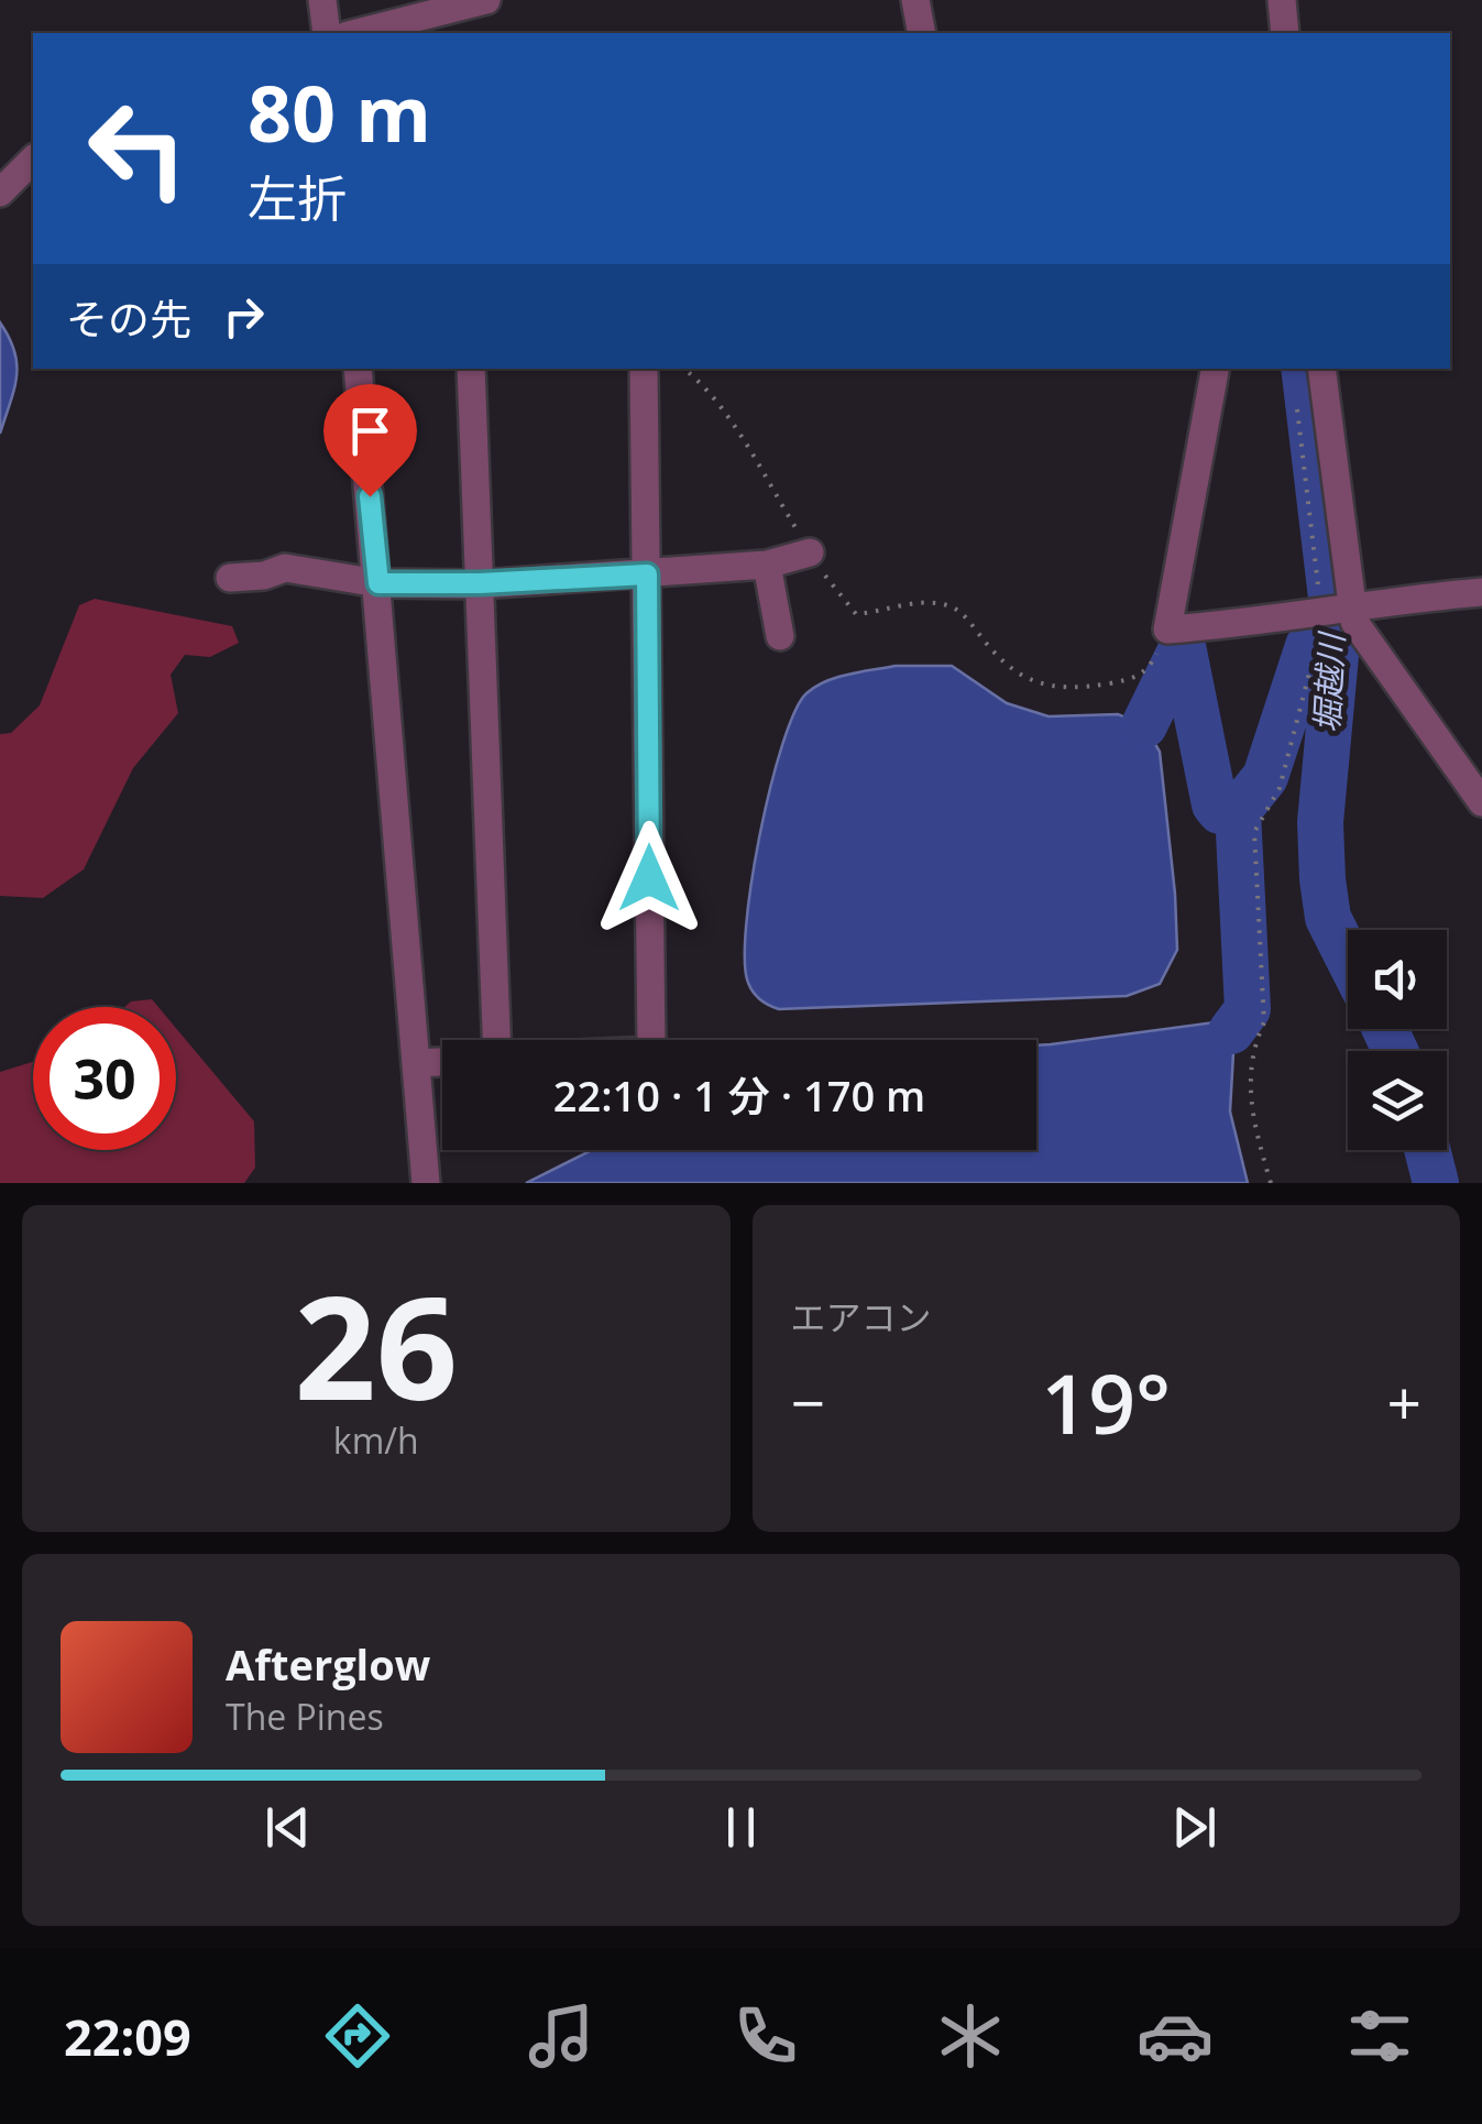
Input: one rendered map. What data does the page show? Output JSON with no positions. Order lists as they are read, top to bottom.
{
  "water": ["堀越川"],
  "page": {
    "turn": ["80 m", "左折"],
    "then": "その先",
    "limit": "30",
    "trip": "22:10 · 1 分 · 170 m",
    "tile": [
      ["26", "km/h"],
      "エアコン"
    ],
    "heat": ["−", "19°", "+"],
    "song": ["Afterglow", "The Pines"],
    "tabs": "22:09"
  }
}
